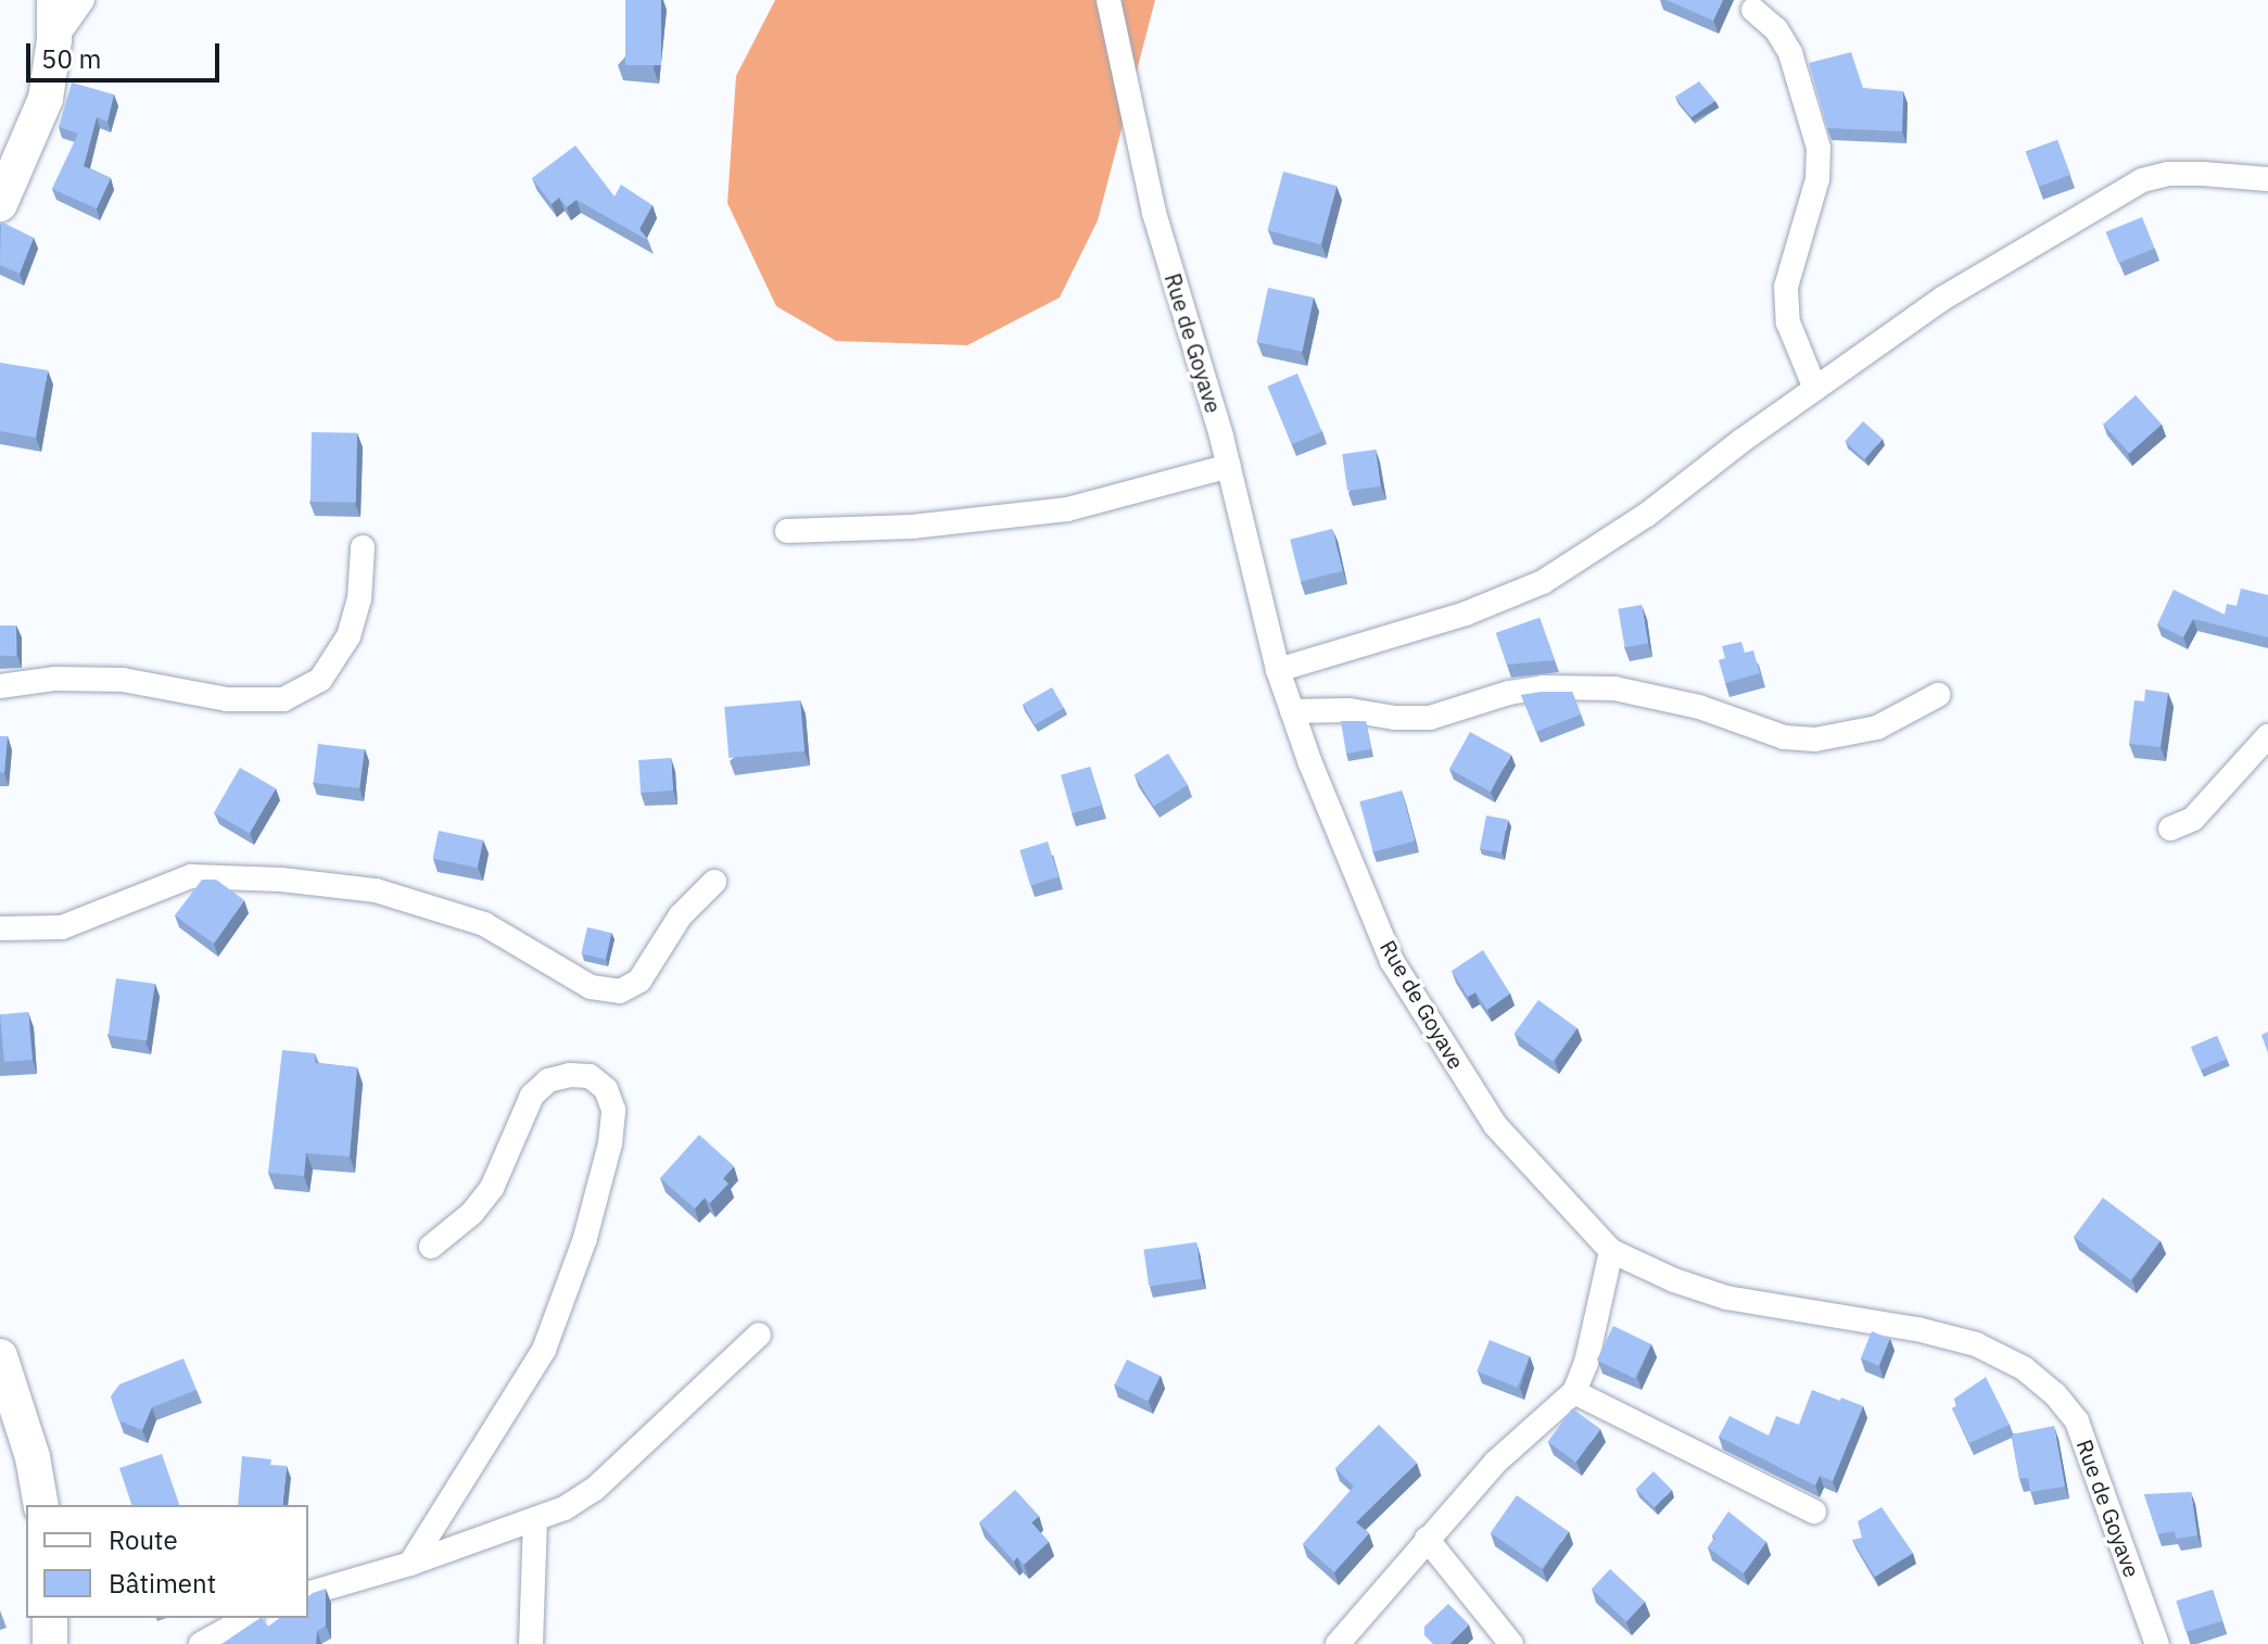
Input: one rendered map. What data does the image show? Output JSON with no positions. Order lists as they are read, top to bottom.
{
  "streets": {
    "street": ["Rue de Goyave"]
  },
  "legend": ["Route", "Bâtiment"],
  "scale_bar": "50 m"
}
